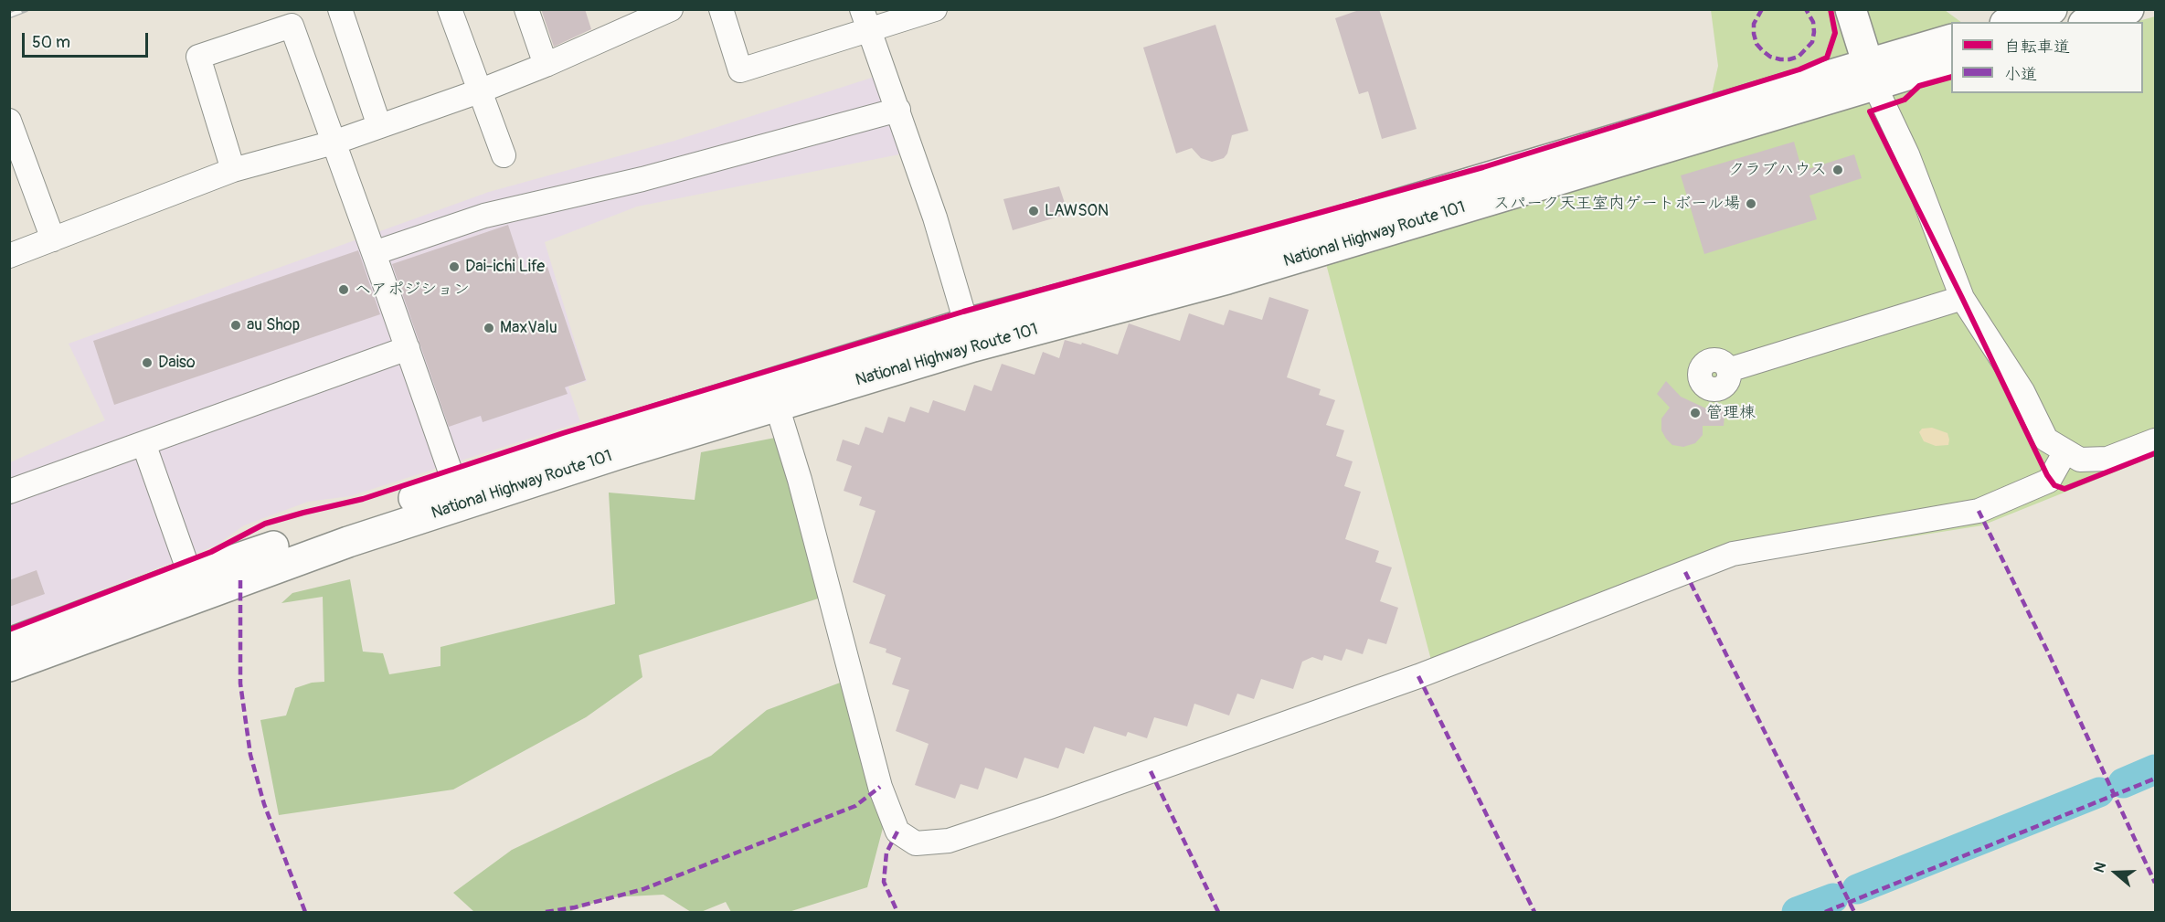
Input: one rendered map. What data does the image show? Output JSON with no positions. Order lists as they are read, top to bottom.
{
  "streets": {
    "main road": ["National Highway Route 101"]
  },
  "places": [
    "クラブハウス",
    "スパーク天王室内ゲートボール場",
    "LAWSON",
    "Dai-ichi Life",
    "ヘアポジション",
    "au Shop",
    "MaxValu",
    "Daiso",
    "管理棟"
  ],
  "legend": ["自転車道", "小道"],
  "scale_bar": "50 m",
  "north": "left"
}
